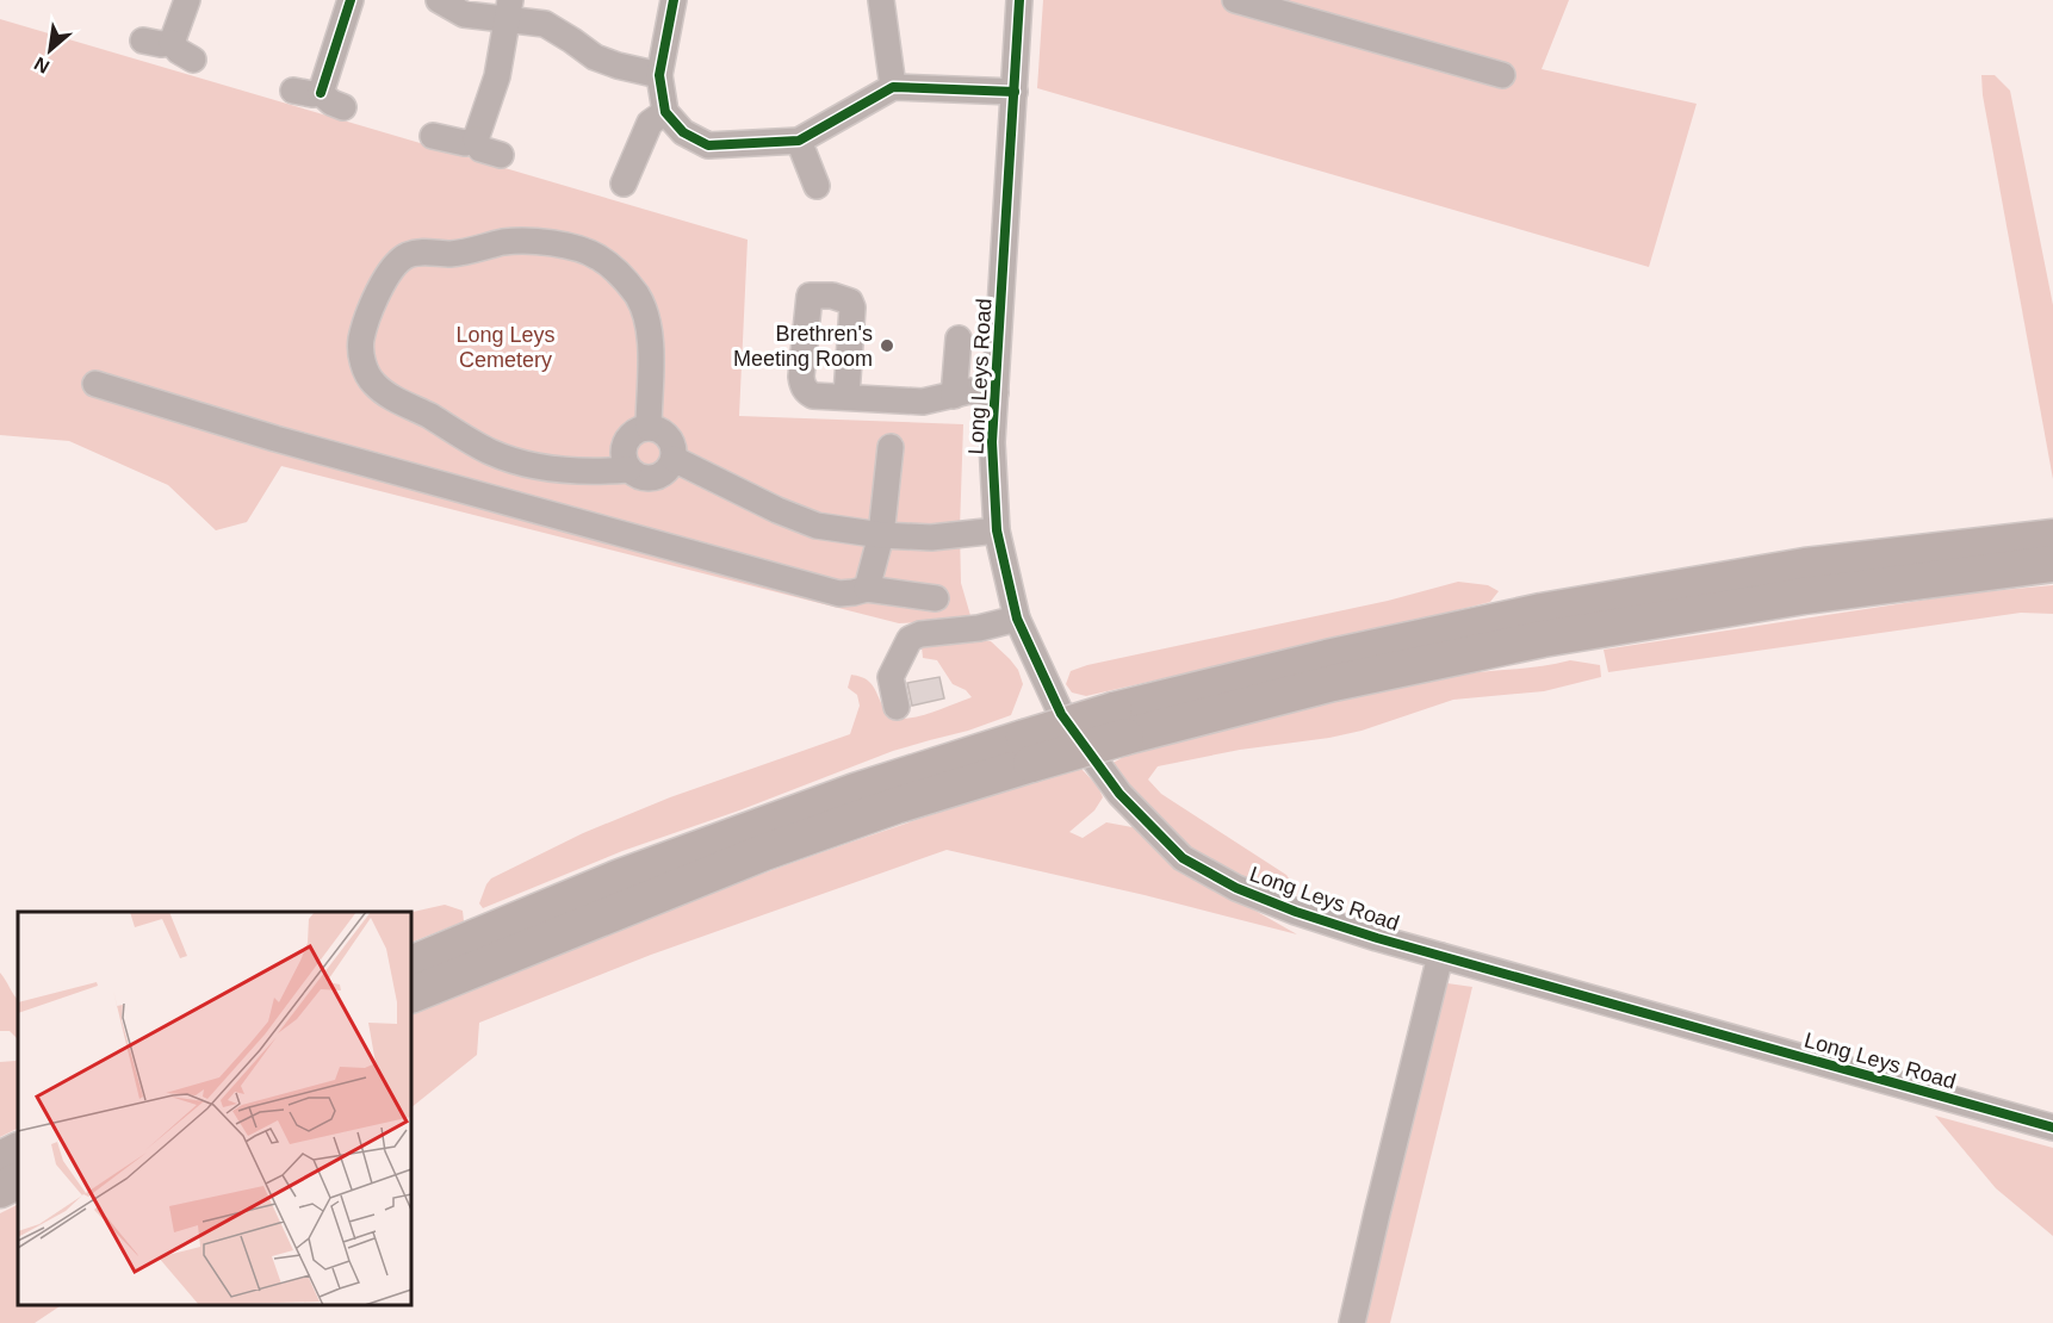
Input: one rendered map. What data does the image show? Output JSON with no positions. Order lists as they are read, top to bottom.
{
  "streets": {
    "street": ["Long Leys Road"]
  },
  "parks": ["Long Leys Cemetery"],
  "places": ["Brethren's Meeting Room"],
  "north": "bottom left"
}
